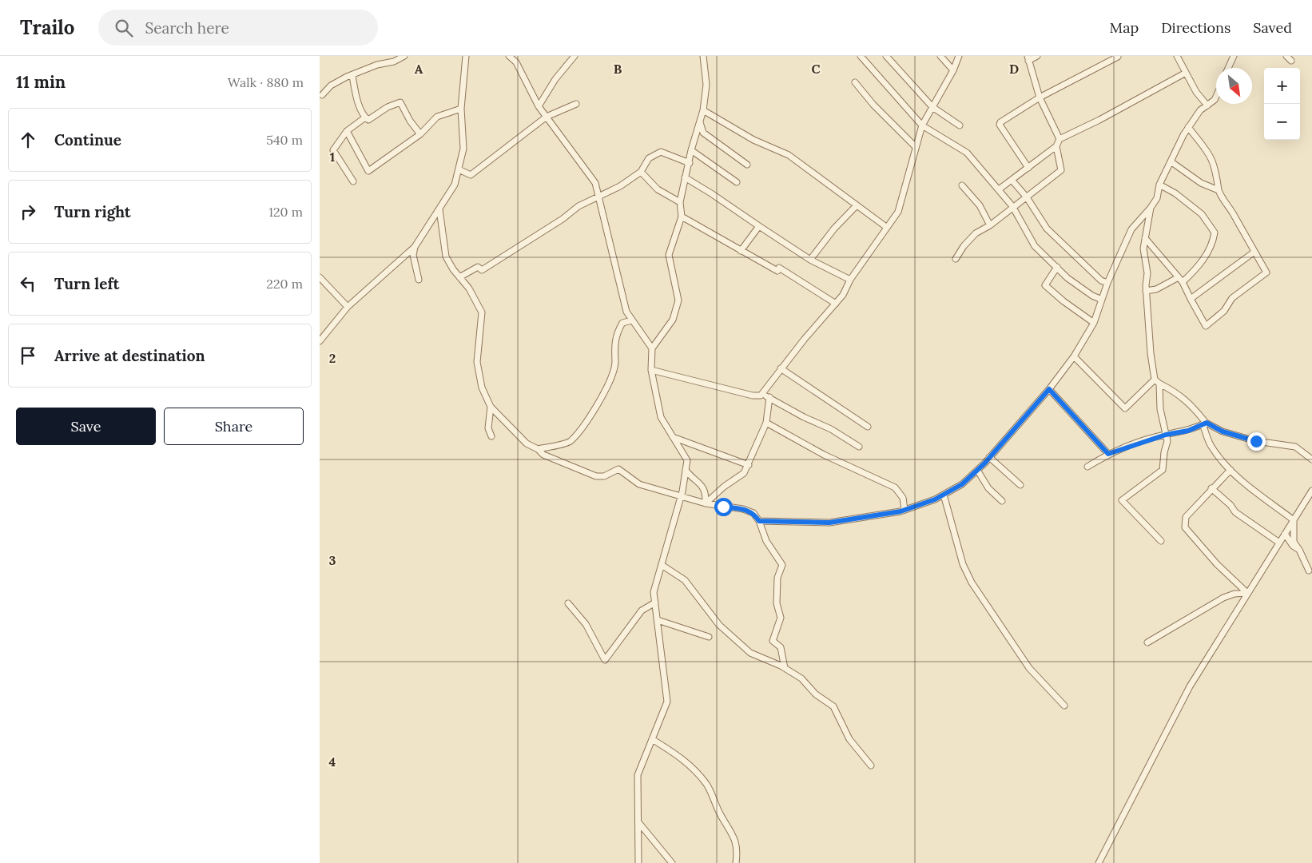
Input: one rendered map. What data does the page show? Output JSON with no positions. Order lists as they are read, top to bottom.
{
  "north": "bottom right",
  "page": {
    "header": "Trailo",
    "search": "Search here",
    "nav": ["Map", "Directions", "Saved"],
    "heading": ["11 min", "Walk · 880 m"],
    "map_buttons": ["+", "−"],
    "list": [
      ["Continue", "540 m"],
      ["Turn right", "120 m"],
      ["Turn left", "220 m"],
      "Arrive at destination"
    ],
    "buttons": ["Save", "Share"]
  },
  "grid": {
    "columns": [
      "A",
      "B",
      "C",
      "D"
    ],
    "rows": [
      "1",
      "2",
      "3",
      "4"
    ]
  }
}
